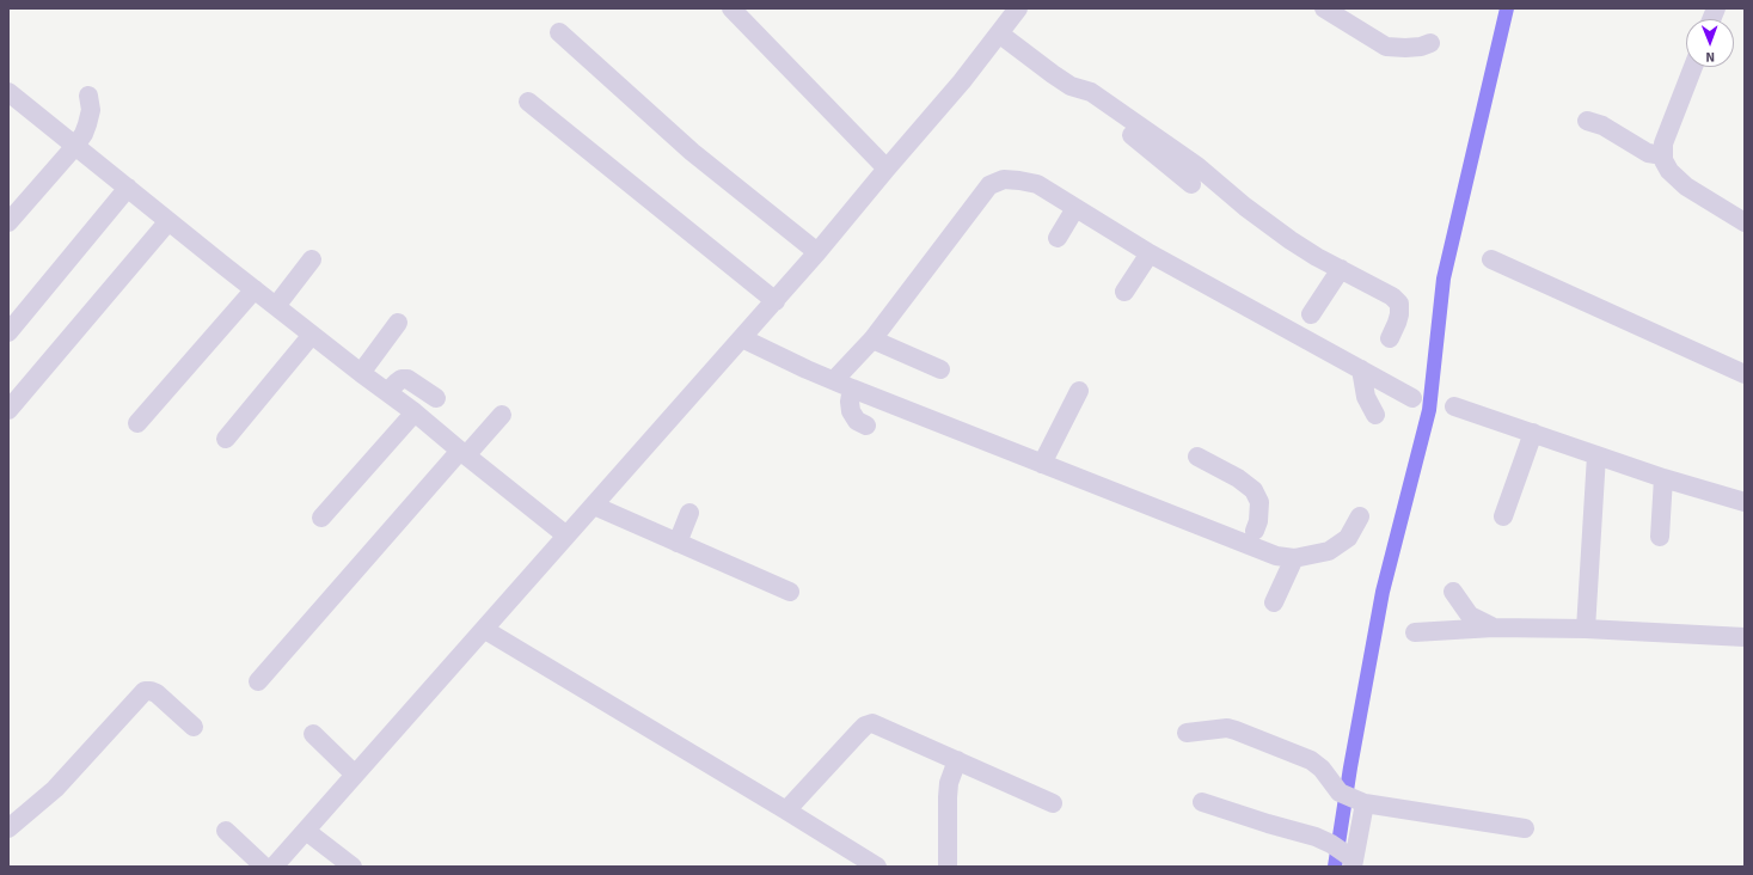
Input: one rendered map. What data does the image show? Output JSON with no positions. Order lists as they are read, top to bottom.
{
  "north": "bottom"
}
